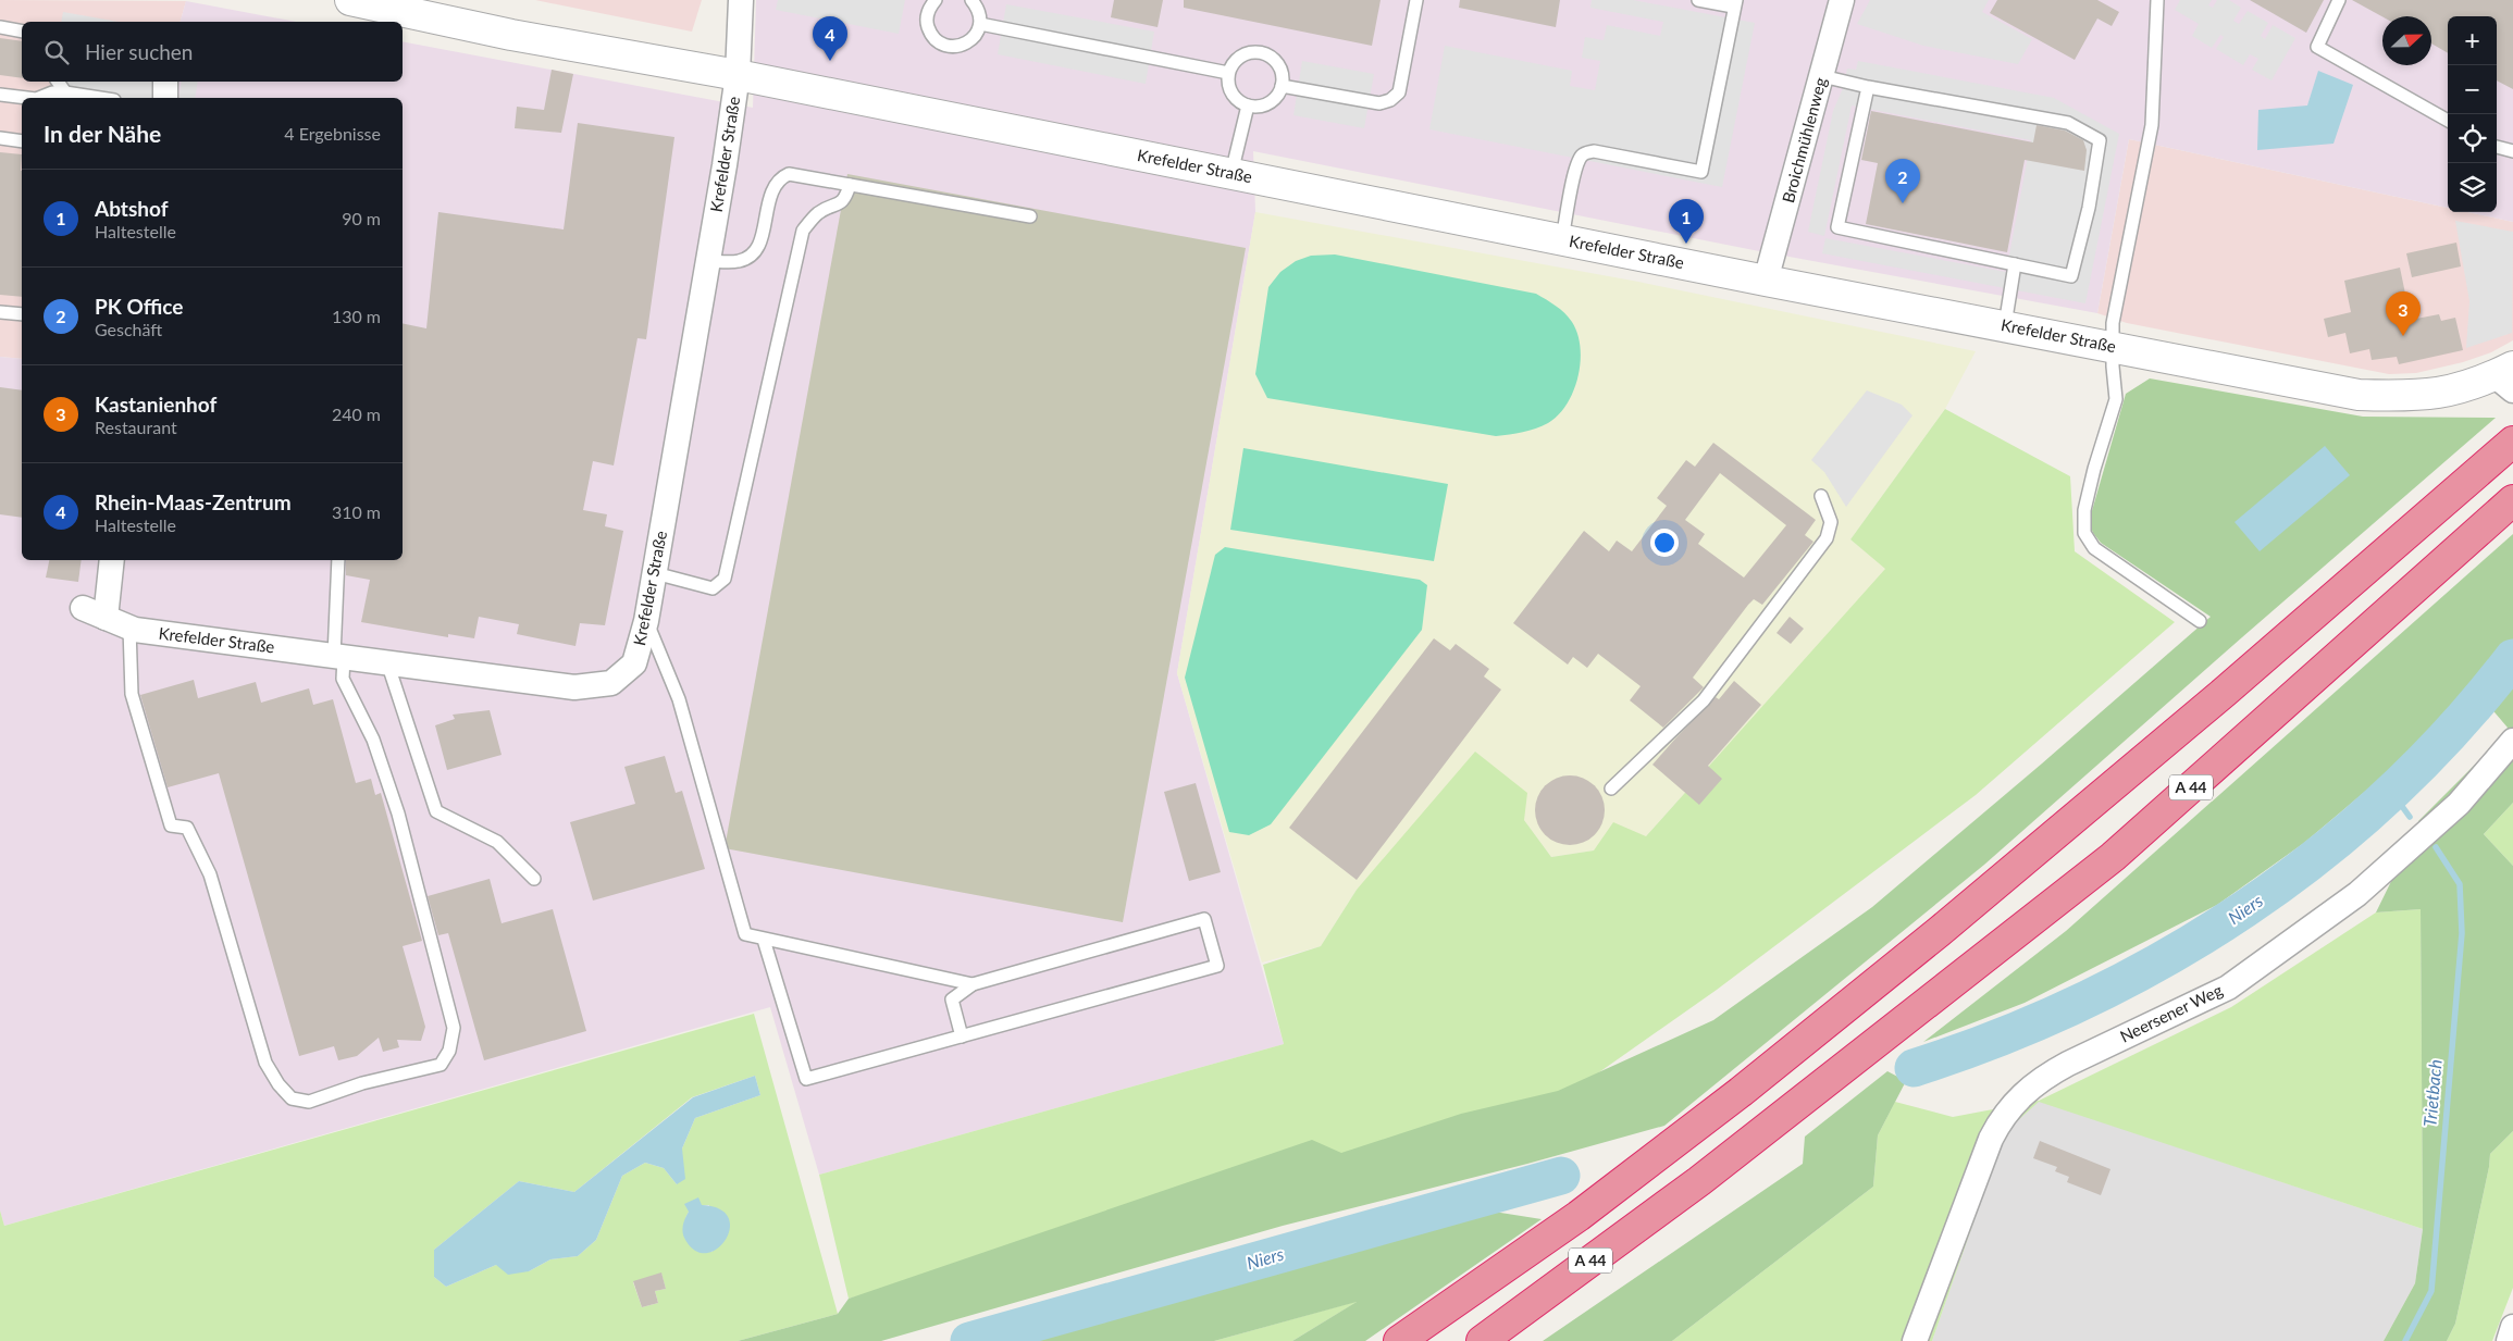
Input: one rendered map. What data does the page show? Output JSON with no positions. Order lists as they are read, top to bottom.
{
  "streets": {
    "highway": ["A 44"],
    "street": ["Broichmühlenweg", "Krefelder Straße", "Neersener Weg"]
  },
  "crossings": [
    ["Broichmühlenweg", "Krefelder Straße"]
  ],
  "water": ["Niers", "Trietbach"],
  "north": "right",
  "page": {
    "map_buttons": ["+", "−"],
    "pins": [
      "4",
      "2",
      "1",
      "3"
    ],
    "search": "Hier suchen",
    "heading": ["In der Nähe", "4 Ergebnisse"],
    "list": [
      {
        "mark": "1",
        "name": "Abtshof",
        "note": "Haltestelle",
        "value": "90 m"
      },
      {
        "mark": "2",
        "name": "PK Office",
        "note": "Geschäft",
        "value": "130 m"
      },
      {
        "mark": "3",
        "name": "Kastanienhof",
        "note": "Restaurant",
        "value": "240 m"
      },
      {
        "mark": "4",
        "name": "Rhein-Maas-Zentrum",
        "note": "Haltestelle",
        "value": "310 m"
      }
    ]
  }
}
